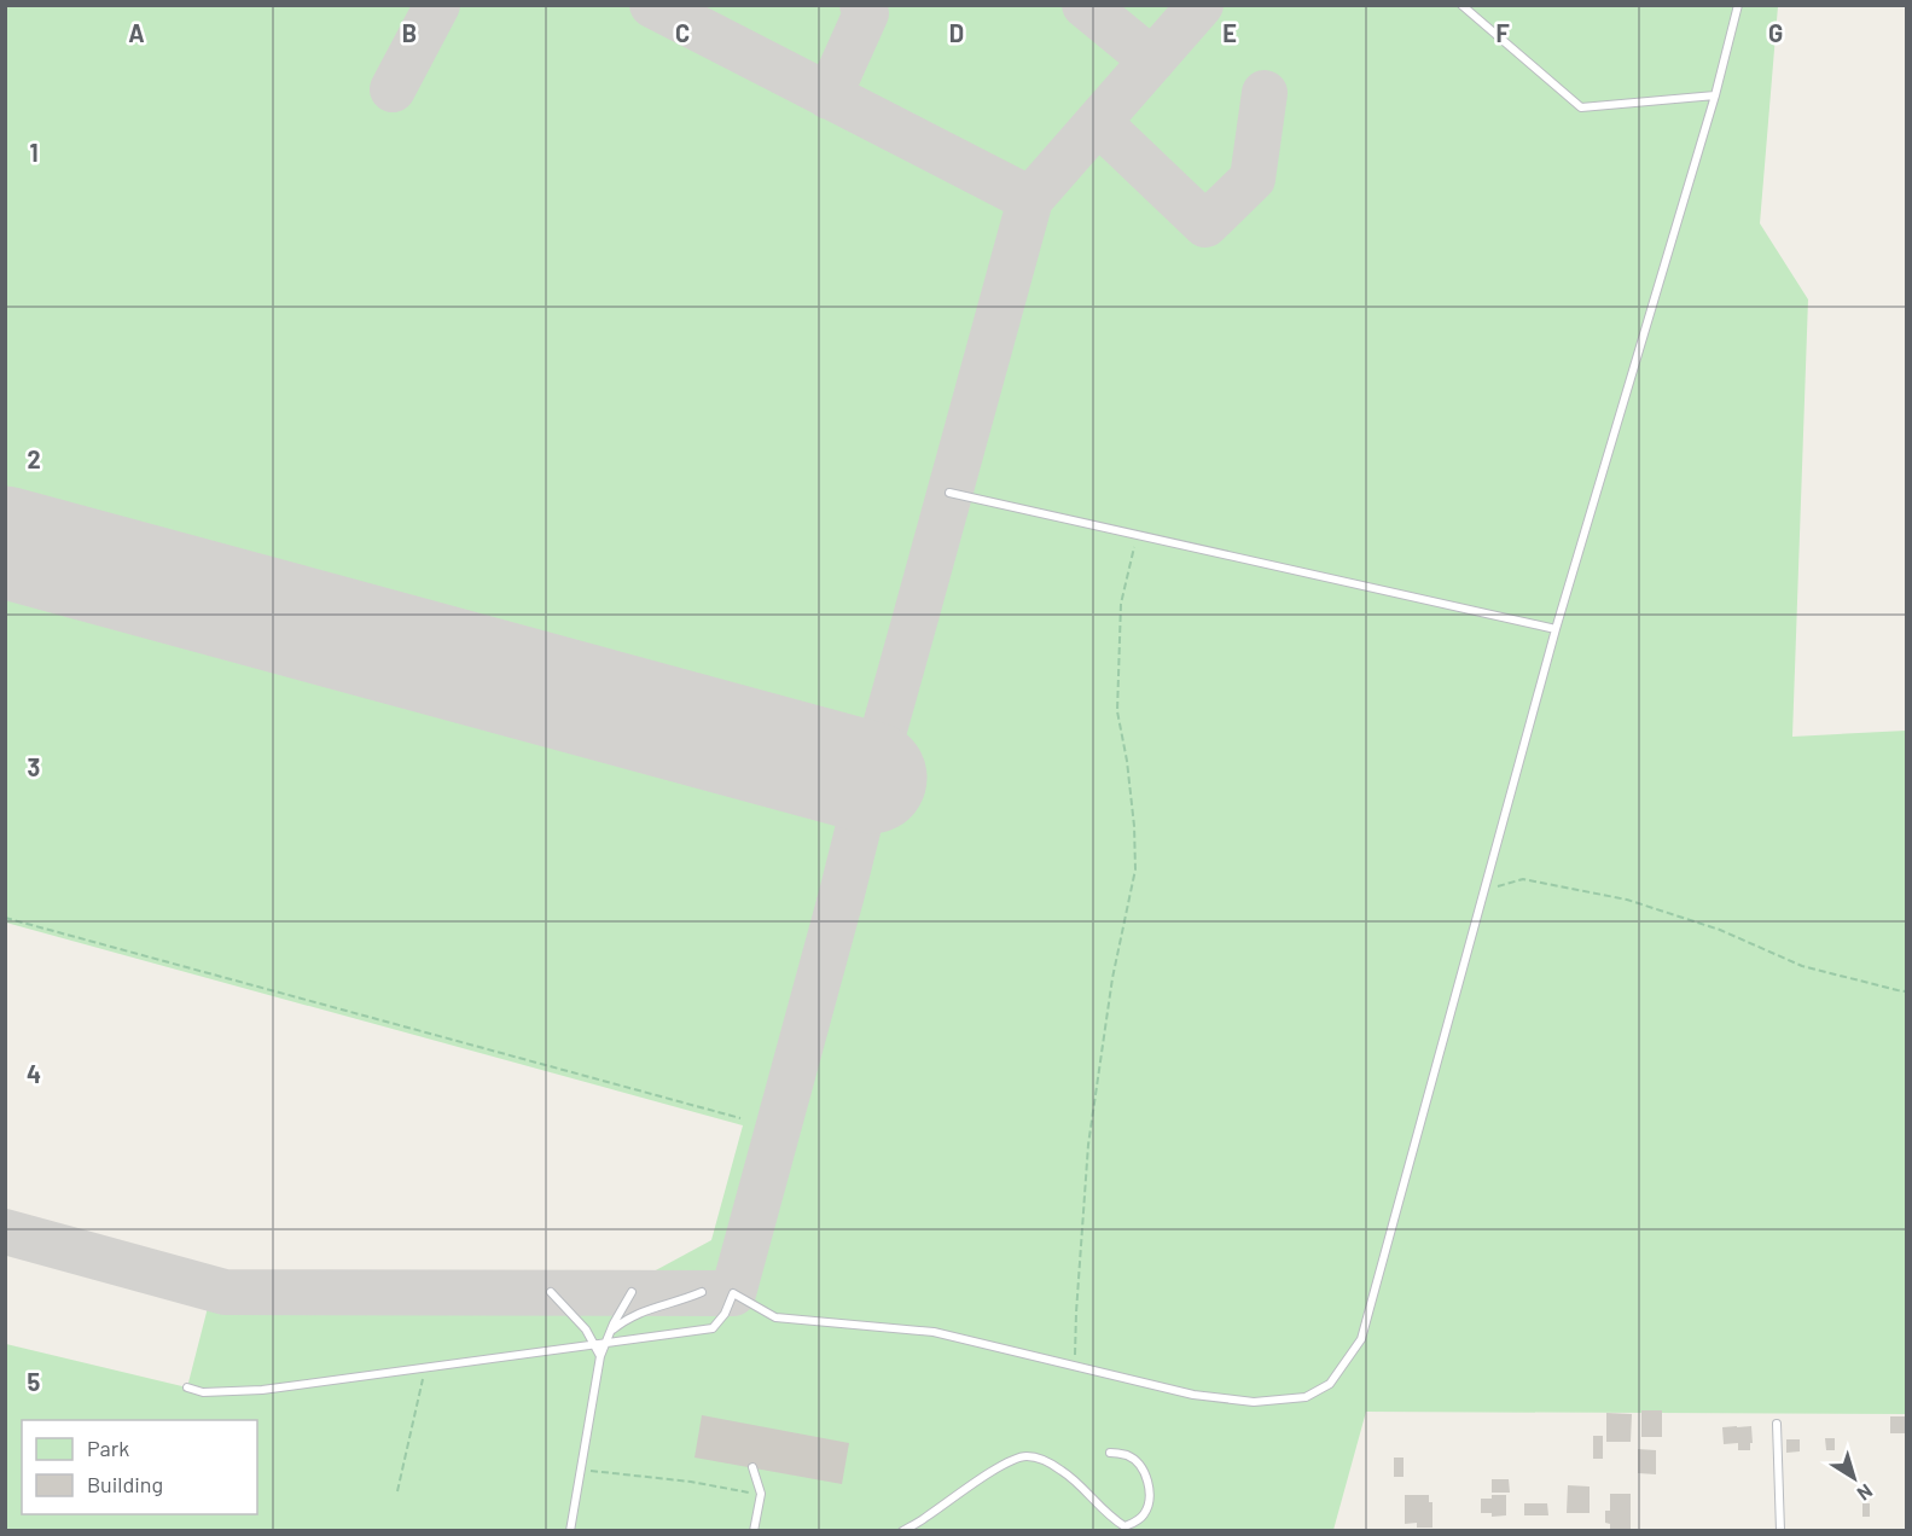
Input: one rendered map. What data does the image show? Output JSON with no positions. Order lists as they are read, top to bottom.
{
  "legend": ["Park", "Building"],
  "north": "bottom right",
  "grid": {
    "columns": [
      "A",
      "B",
      "C",
      "D",
      "E",
      "F",
      "G"
    ],
    "rows": [
      "1",
      "2",
      "3",
      "4",
      "5"
    ]
  }
}
